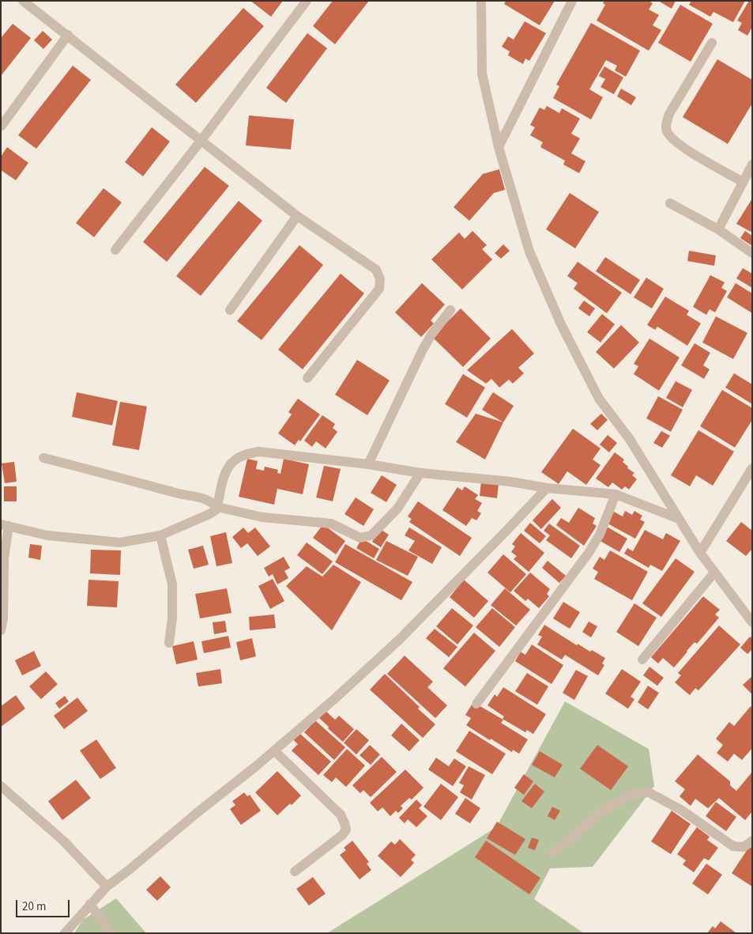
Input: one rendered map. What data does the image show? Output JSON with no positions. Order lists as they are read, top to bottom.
{
  "scale_bar": "20 m"
}
